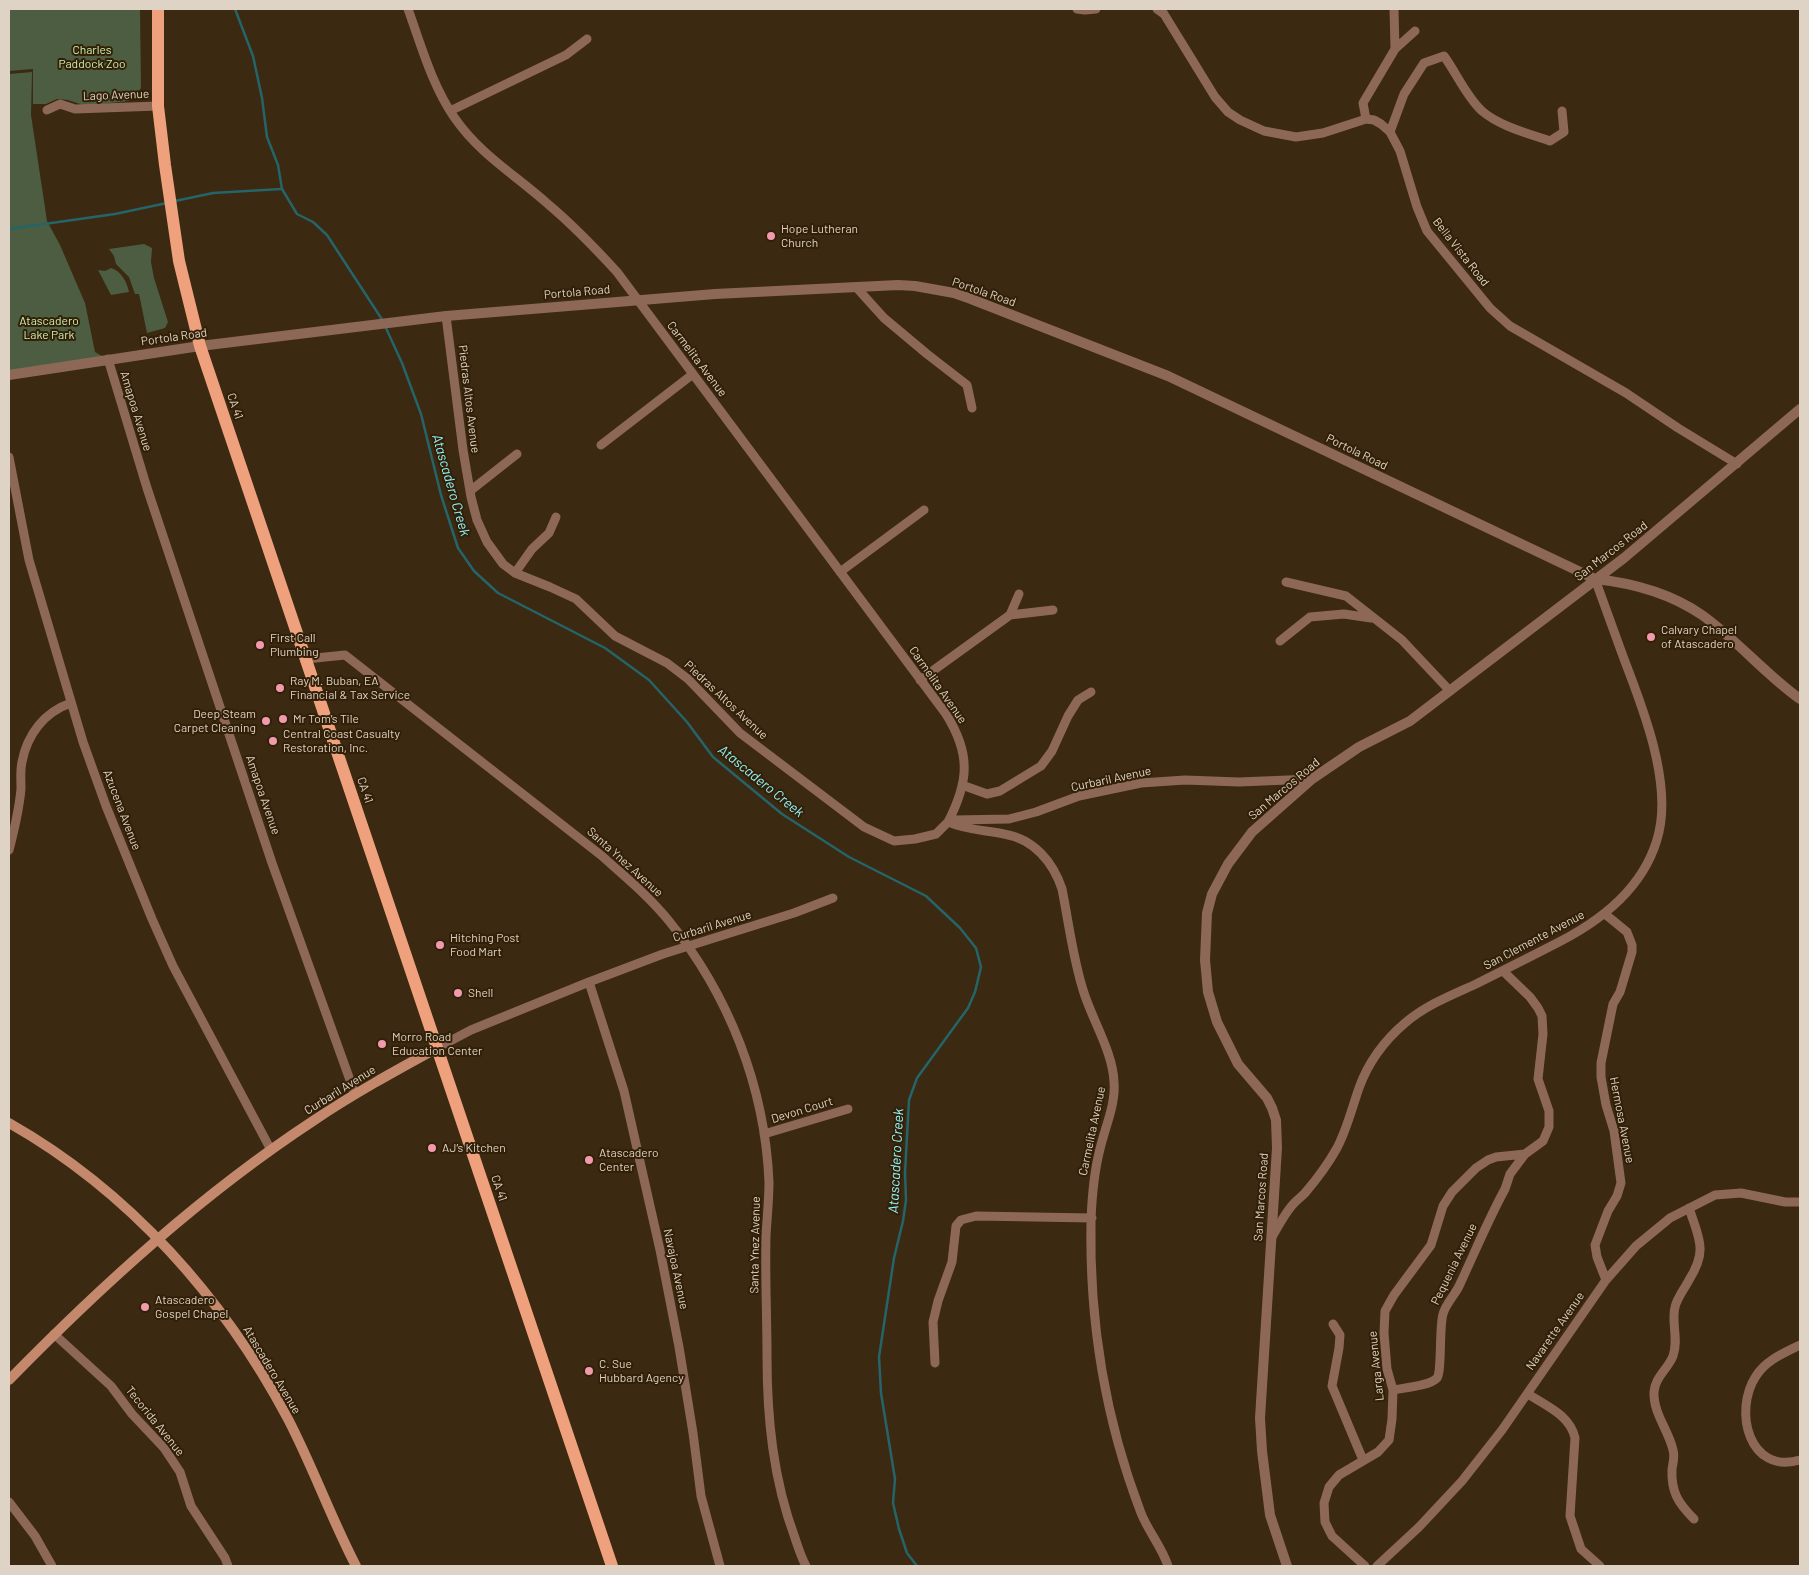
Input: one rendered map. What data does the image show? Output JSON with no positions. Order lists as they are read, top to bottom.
{
  "streets": {
    "main road": ["CA 41", "Curbaril Avenue", "Atascadero Avenue"],
    "street": [
      "Lago Avenue",
      "Bella Vista Road",
      "Portola Road",
      "Carmelita Avenue",
      "Piedras Altos Avenue",
      "Amapoa Avenue",
      "San Marcos Road",
      "Azucena Avenue",
      "Santa Ynez Avenue",
      "San Clemente Avenue",
      "Devon Court",
      "Hermosa Avenue",
      "Pequenia Avenue",
      "Navajoa Avenue",
      "Navarette Avenue",
      "Larga Avenue",
      "Tecorida Avenue"
    ]
  },
  "crossings": [
    ["Lago Avenue", "CA 41"],
    ["Bella Vista Road", "San Marcos Road"],
    ["Portola Road", "Carmelita Avenue"],
    ["Portola Road", "Piedras Altos Avenue"],
    ["Portola Road", "CA 41"],
    ["Portola Road", "Amapoa Avenue"],
    ["Portola Road", "San Marcos Road"],
    ["Portola Road", "San Clemente Avenue"],
    ["Carmelita Avenue", "Piedras Altos Avenue"],
    ["Carmelita Avenue", "Curbaril Avenue"],
    ["Piedras Altos Avenue", "Curbaril Avenue"],
    ["CA 41", "Curbaril Avenue"],
    ["CA 41", "Santa Ynez Avenue"],
    ["Amapoa Avenue", "Curbaril Avenue"],
    ["San Marcos Road", "Curbaril Avenue"],
    ["San Marcos Road", "San Clemente Avenue"],
    ["Curbaril Avenue", "Azucena Avenue"],
    ["Curbaril Avenue", "Santa Ynez Avenue"],
    ["Curbaril Avenue", "Navajoa Avenue"],
    ["Curbaril Avenue", "Atascadero Avenue"],
    ["Curbaril Avenue", "Tecorida Avenue"],
    ["Santa Ynez Avenue", "Devon Court"],
    ["San Clemente Avenue", "Hermosa Avenue"],
    ["Hermosa Avenue", "Navarette Avenue"],
    ["Pequenia Avenue", "Larga Avenue"]
  ],
  "water": ["Atascadero Creek"],
  "parks": ["Charles Paddock Zoo", "Atascadero Lake Park"],
  "places": [
    "Hope Lutheran Church",
    "Calvary Chapel of Atascadero",
    "First Call Plumbing",
    "Ray M. Buban, EA Financial & Tax Service",
    "Mr Tom’s Tile",
    "Deep Steam Carpet Cleaning",
    "Central Coast Casualty Restoration, Inc.",
    "Hitching Post Food Mart",
    "Shell",
    "Morro Road Education Center",
    "AJ’s Kitchen",
    "Atascadero Center",
    "Atascadero Gospel Chapel",
    "C. Sue Hubbard Agency"
  ]
}
